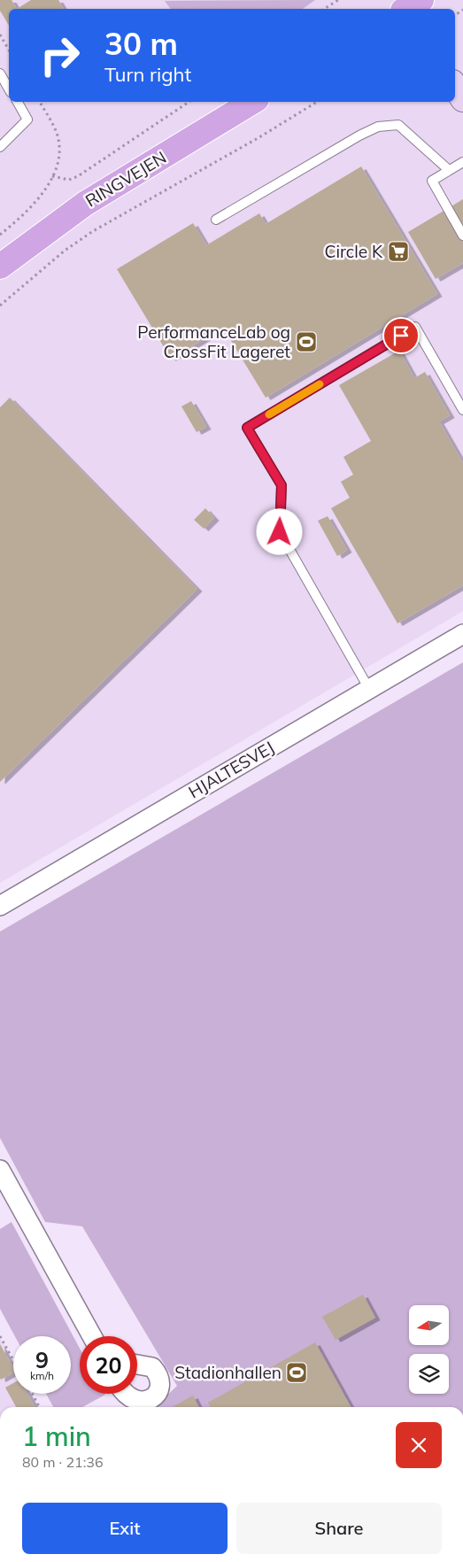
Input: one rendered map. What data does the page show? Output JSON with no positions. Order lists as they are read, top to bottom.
{
  "streets": {
    "main road": ["RINGVEJEN"],
    "street": ["HJALTESVEJ"]
  },
  "places": {
    "supermarket": ["Circle K"],
    "sports": ["PerformanceLab og CrossFit Lageret", "Stadionhallen"]
  },
  "north": "left",
  "page": {
    "turn": ["30 m", "Turn right"],
    "speed": "9 km/h",
    "limit": "20",
    "heading": ["1 min", "80 m · 21:36"],
    "buttons": ["Exit", "Share"]
  }
}
